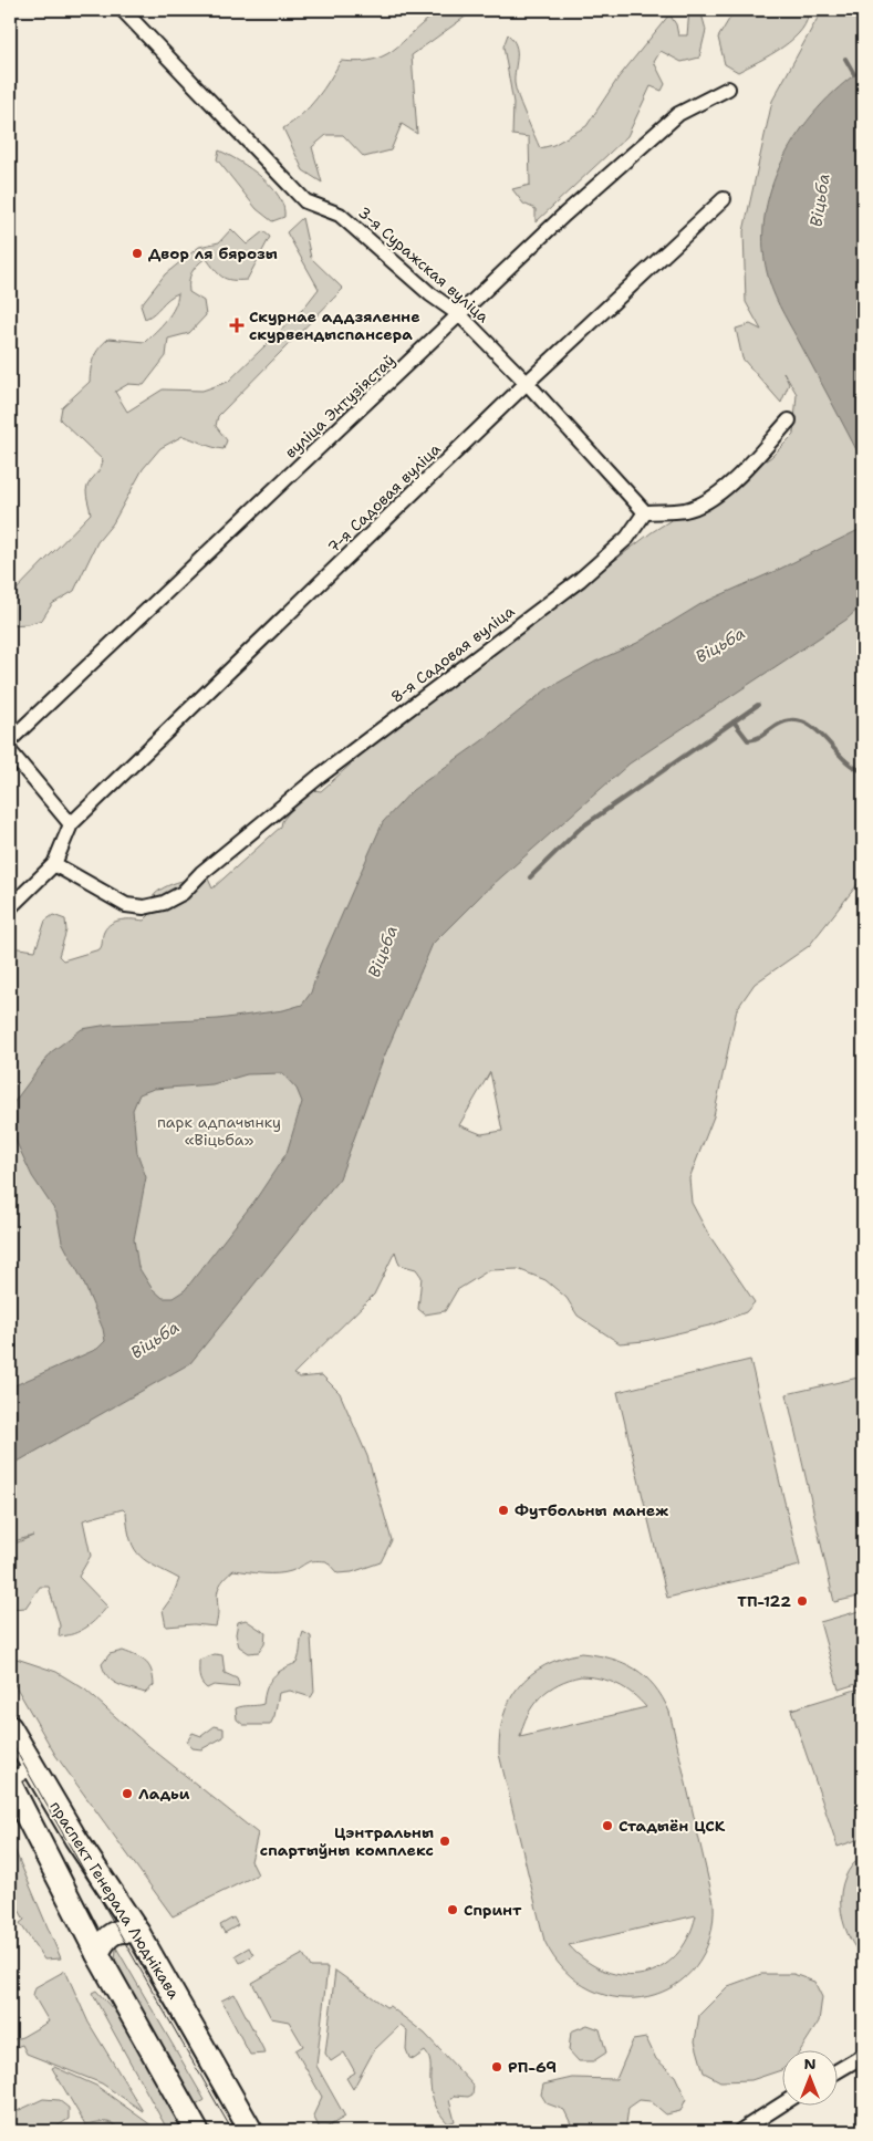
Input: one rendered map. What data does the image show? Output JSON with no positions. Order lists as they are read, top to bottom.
{
  "streets": {
    "main road": ["праспект Генерала Люднікава"],
    "street": [
      "3-я Суражская вуліца",
      "вуліца Энтузіястаў",
      "7-я Садовая вуліца",
      "8-я Садовая вуліца"
    ]
  },
  "crossings": [
    ["3-я Суражская вуліца", "вуліца Энтузіястаў"],
    ["3-я Суражская вуліца", "7-я Садовая вуліца"],
    ["3-я Суражская вуліца", "8-я Садовая вуліца"]
  ],
  "water": ["Віцьба"],
  "parks": ["парк адпачынку «Віцьба»"],
  "places": {
    "other": [
      "Двор ля бярозы",
      "Футбольны манеж",
      "ТП-122",
      "Ладьи",
      "Стадыён ЦСК",
      "Цэнтральны спартыўны комплекс",
      "Спринт",
      "РП-69"
    ],
    "health": ["Скурнае аддзяленне скурвендыспансера"]
  },
  "north": "top"
}
